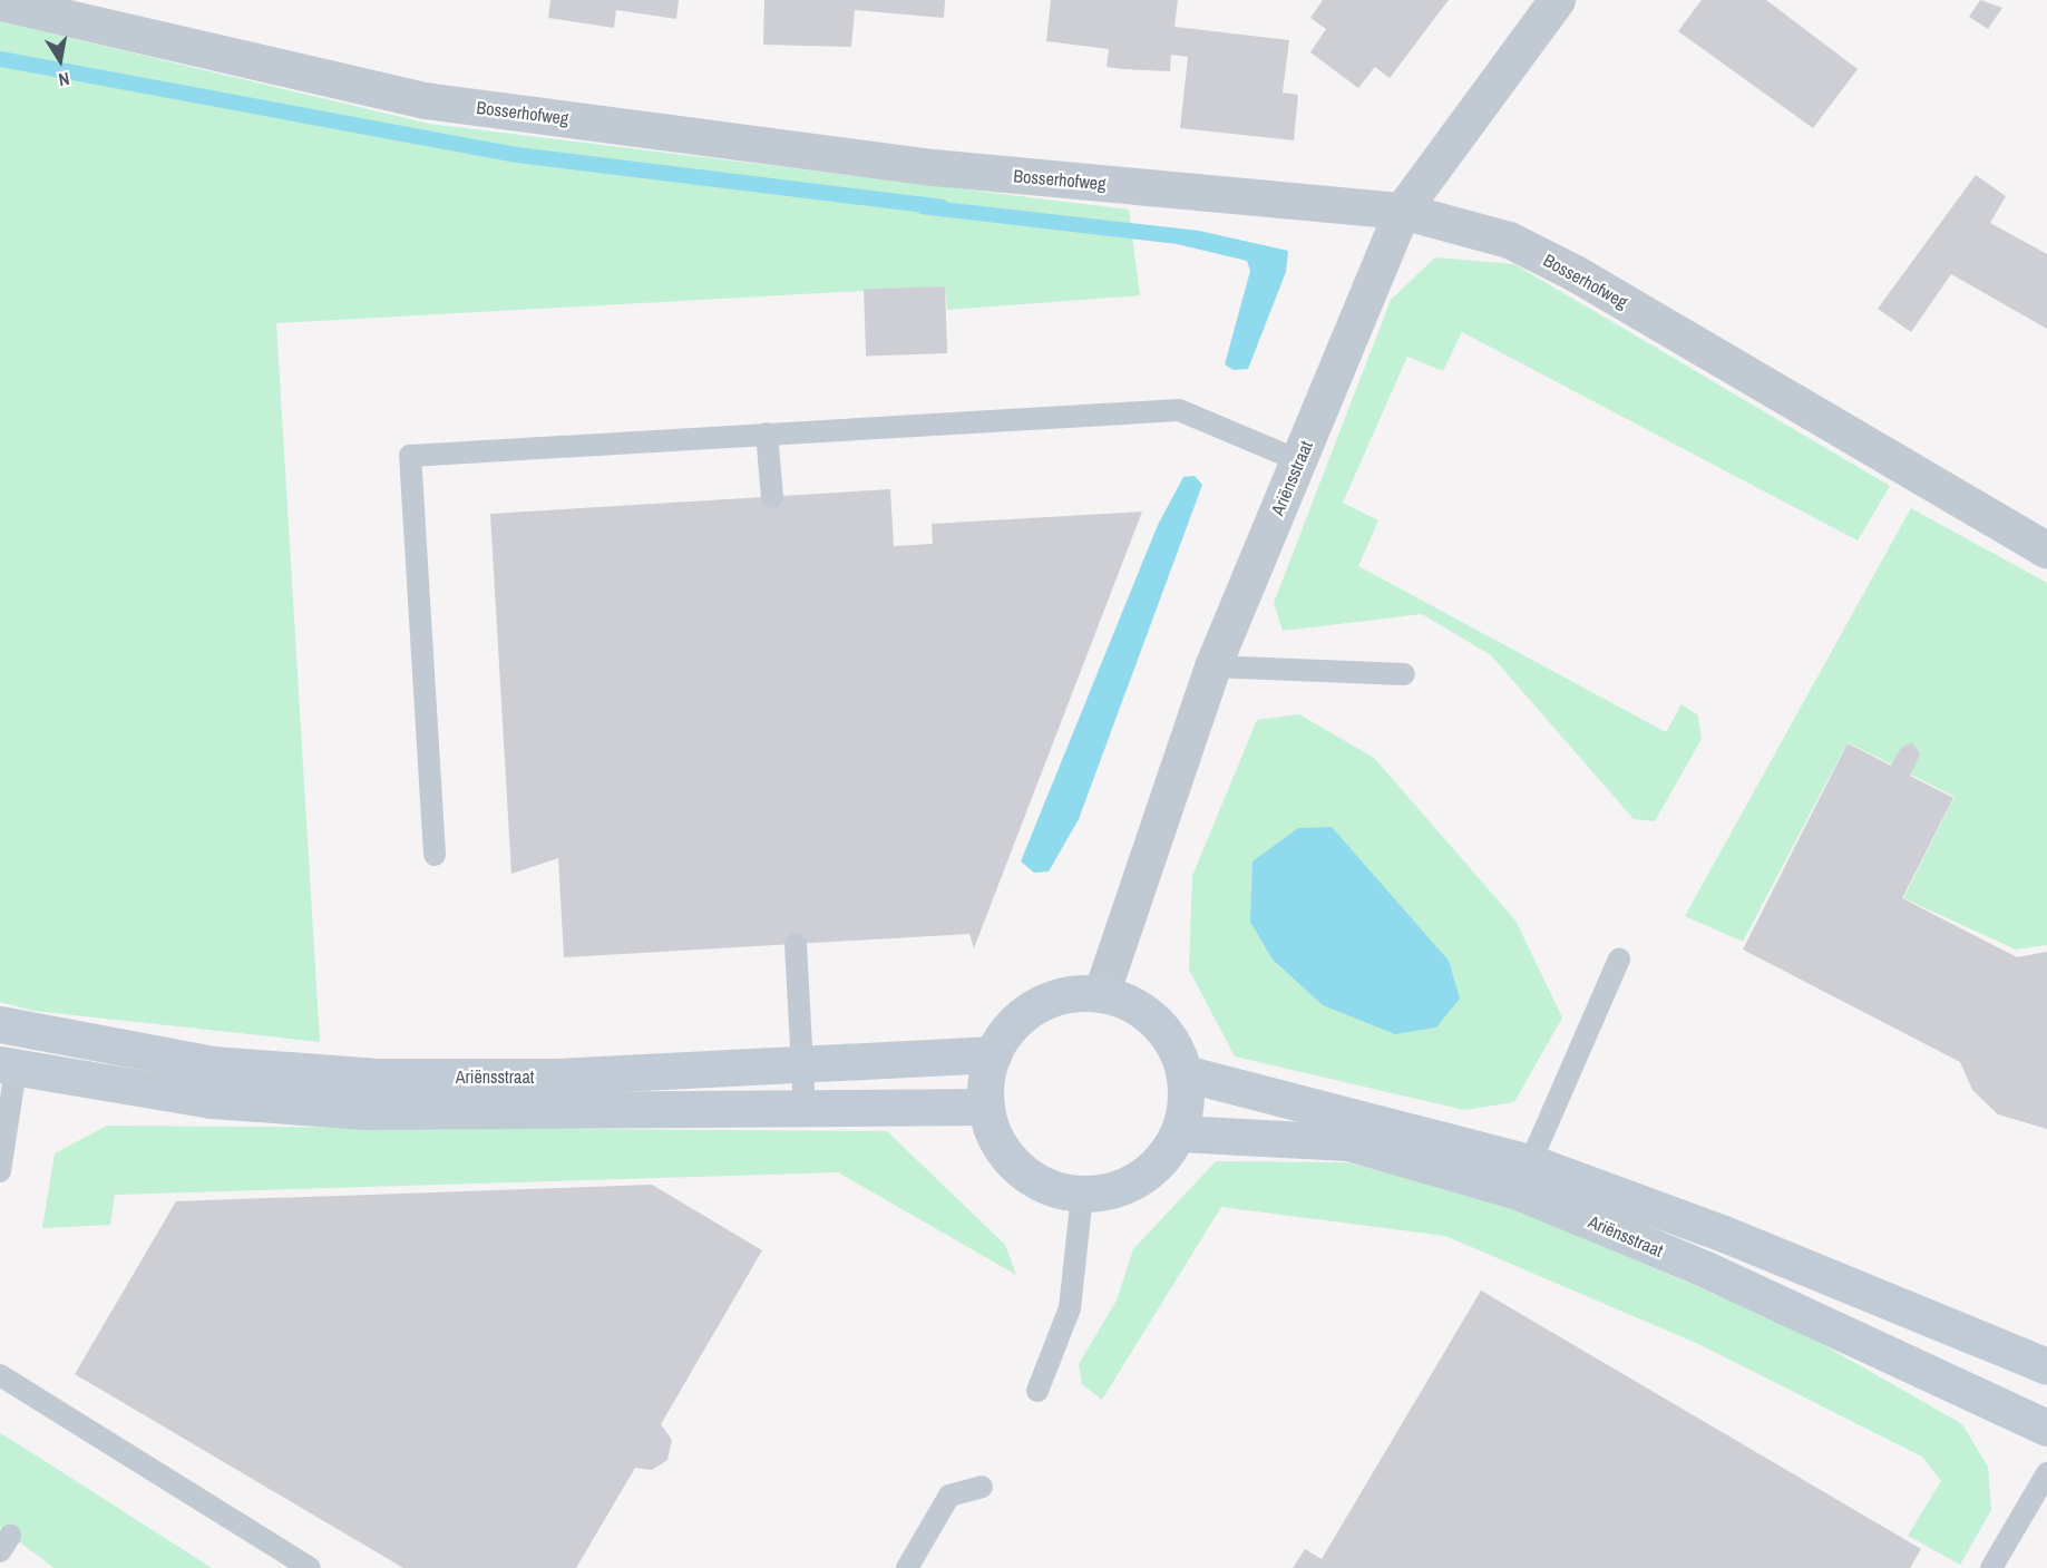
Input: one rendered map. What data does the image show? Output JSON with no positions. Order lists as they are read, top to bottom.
{
  "streets": {
    "main road": ["Ariënsstraat"],
    "street": ["Bosserhofweg"]
  },
  "crossings": [
    ["Bosserhofweg", "Ariënsstraat"]
  ],
  "north": "bottom"
}
